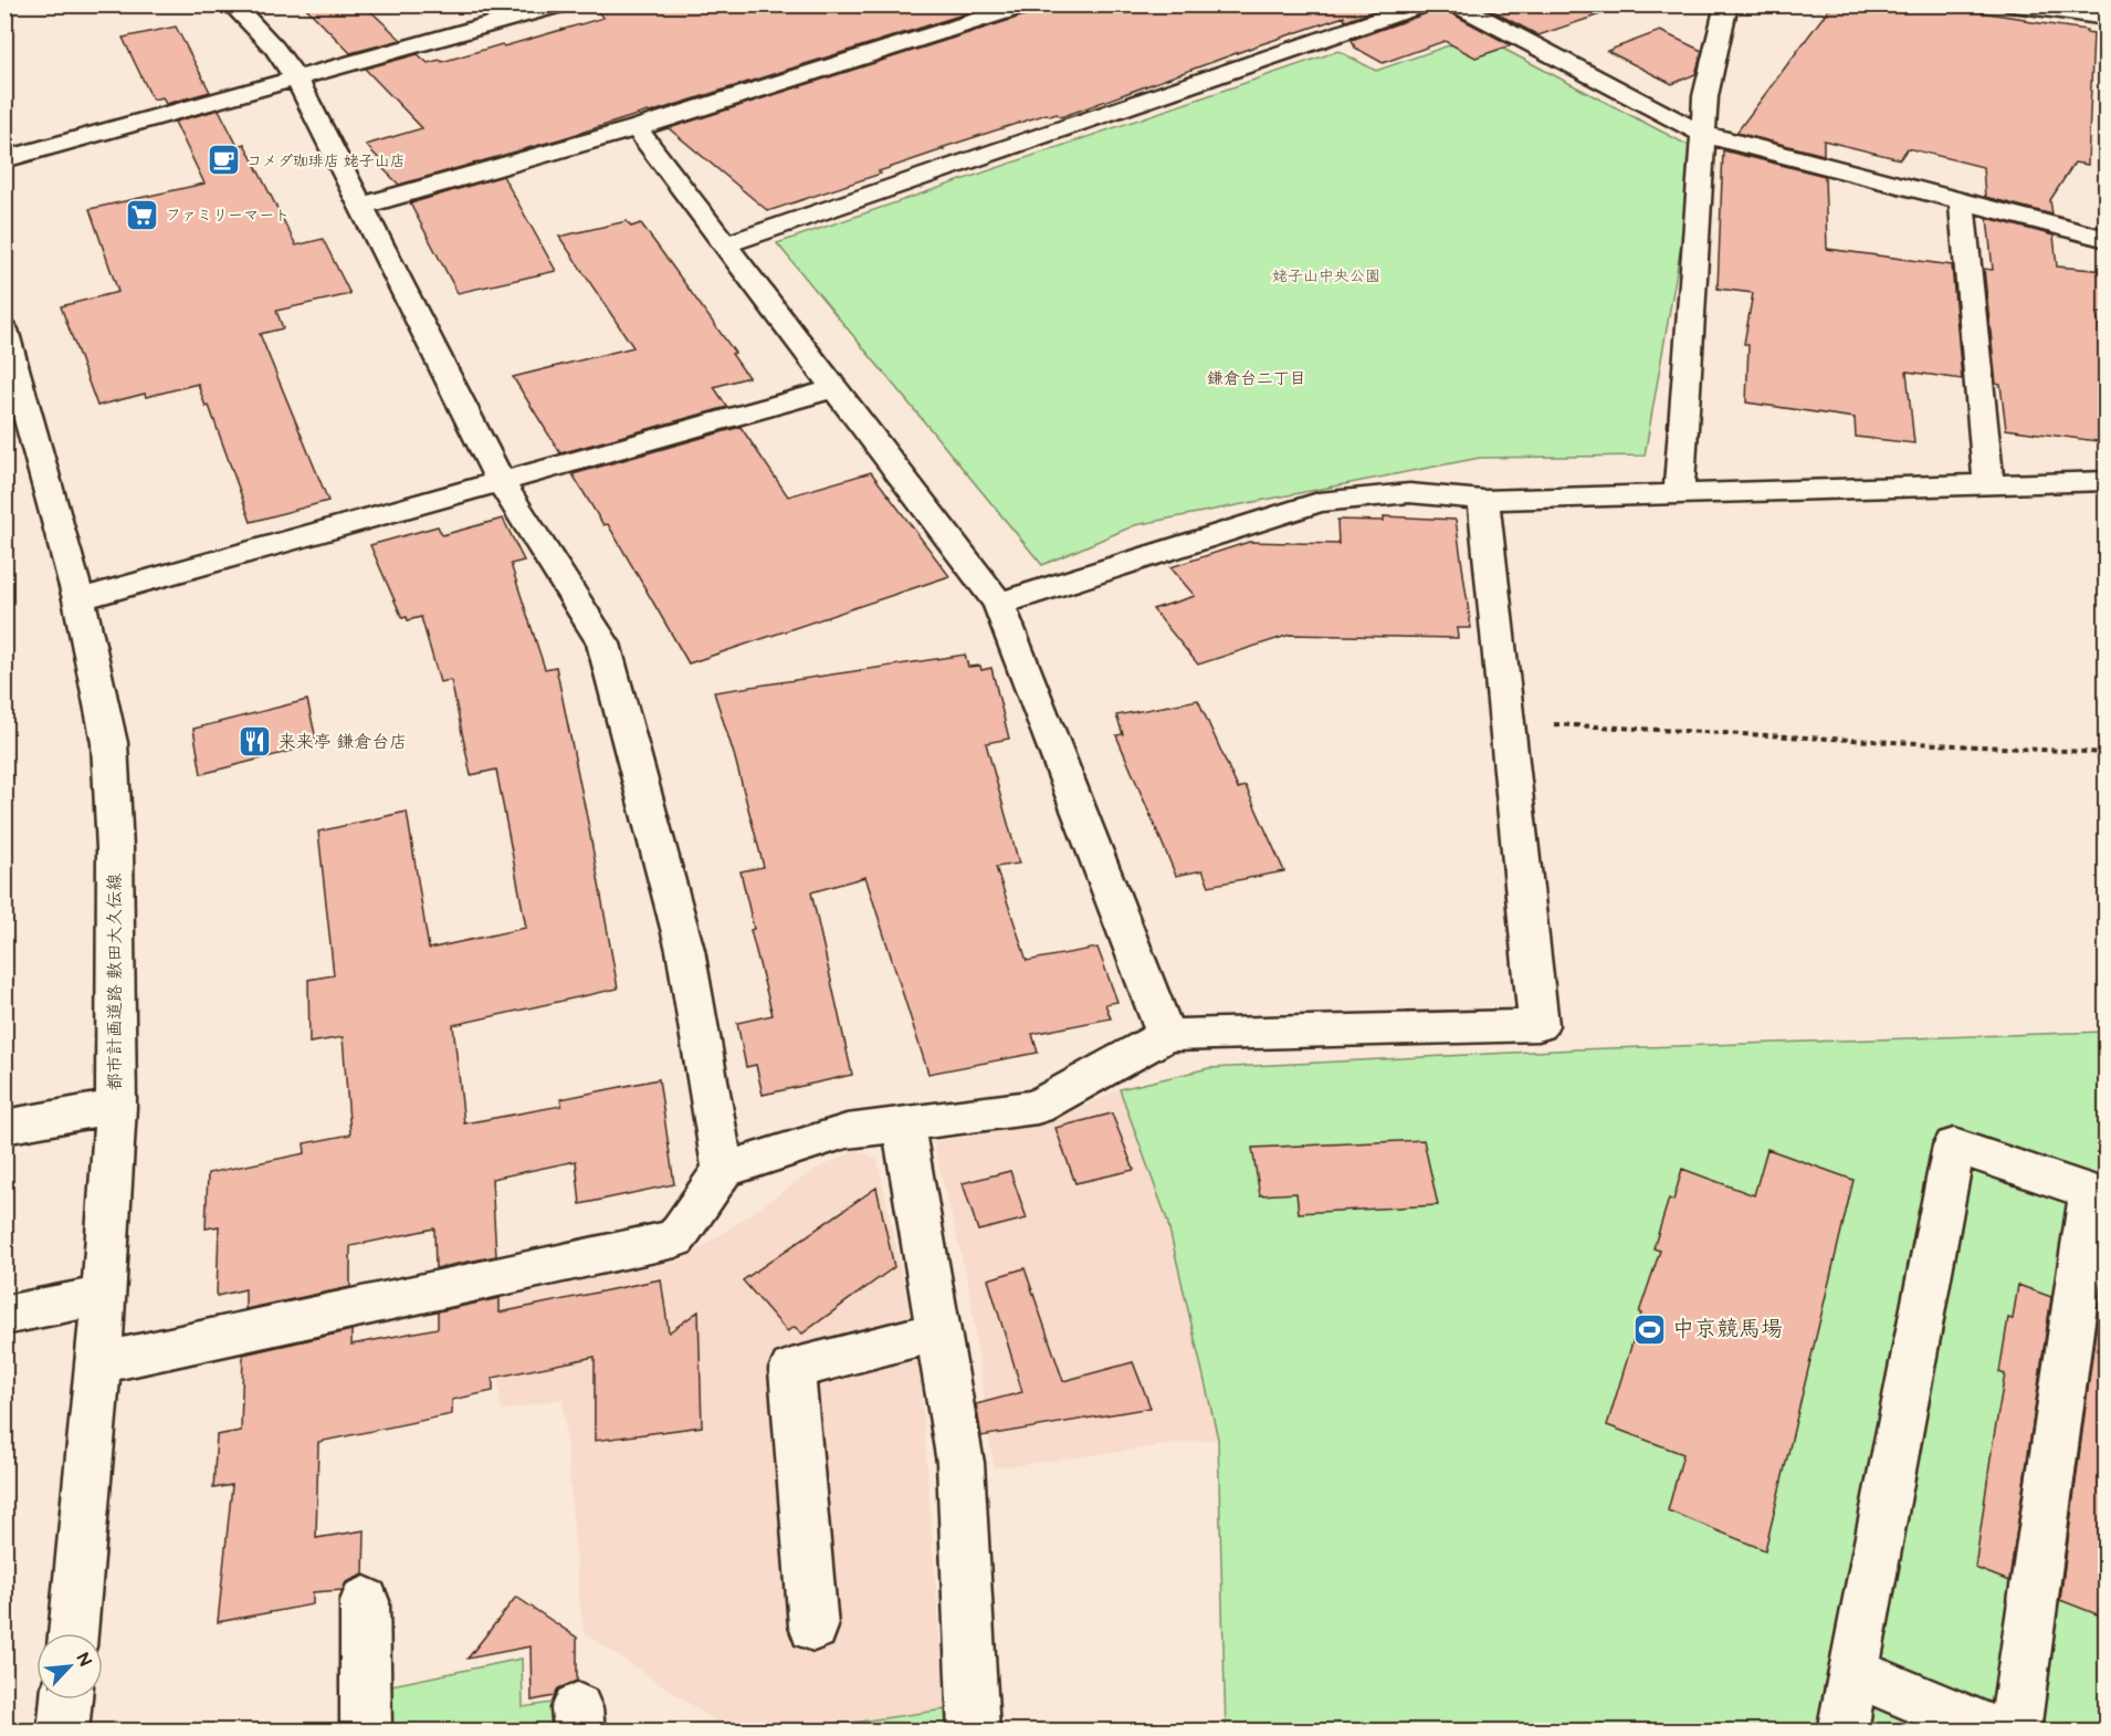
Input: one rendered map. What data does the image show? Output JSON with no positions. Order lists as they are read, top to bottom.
{
  "streets": {
    "street": ["都市計画道路 敷田大久伝線"]
  },
  "districts": ["鎌倉台二丁目"],
  "parks": ["姥子山中央公園"],
  "places": {
    "cafe": ["コメダ珈琲店 姥子山店"],
    "supermarket": ["ファミリーマート"],
    "restaurant": ["来来亭 鎌倉台店"],
    "sports": ["中京競馬場"]
  },
  "north": "top right"
}
